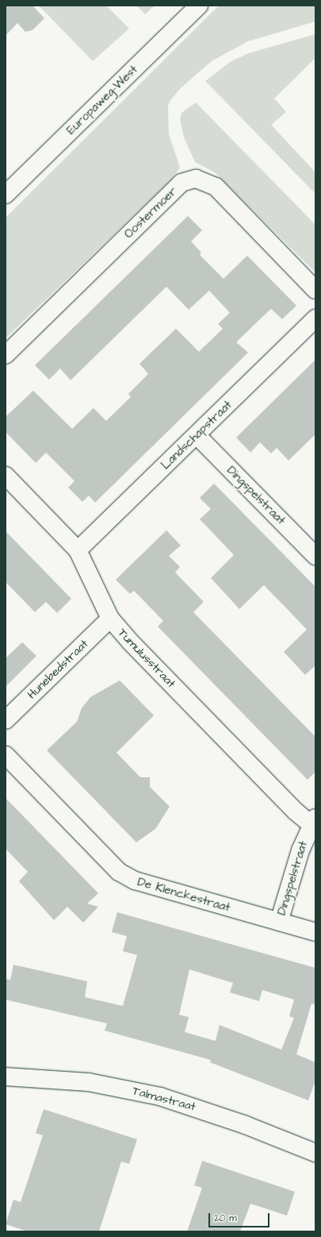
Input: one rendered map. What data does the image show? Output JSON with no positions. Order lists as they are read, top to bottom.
{
  "streets": {
    "street": [
      "Europaweg-West",
      "Oostermoer",
      "Landschapstraat",
      "Dingspelstraat",
      "Tumulusstraat",
      "Hunebedstraat",
      "De Klenckestraat",
      "Talmastraat"
    ]
  },
  "crossings": [
    ["Landschapstraat", "Dingspelstraat"],
    ["Landschapstraat", "Tumulusstraat"],
    ["Dingspelstraat", "Tumulusstraat"],
    ["Dingspelstraat", "De Klenckestraat"],
    ["Tumulusstraat", "Hunebedstraat"]
  ],
  "scale_bar": "20 m"
}
